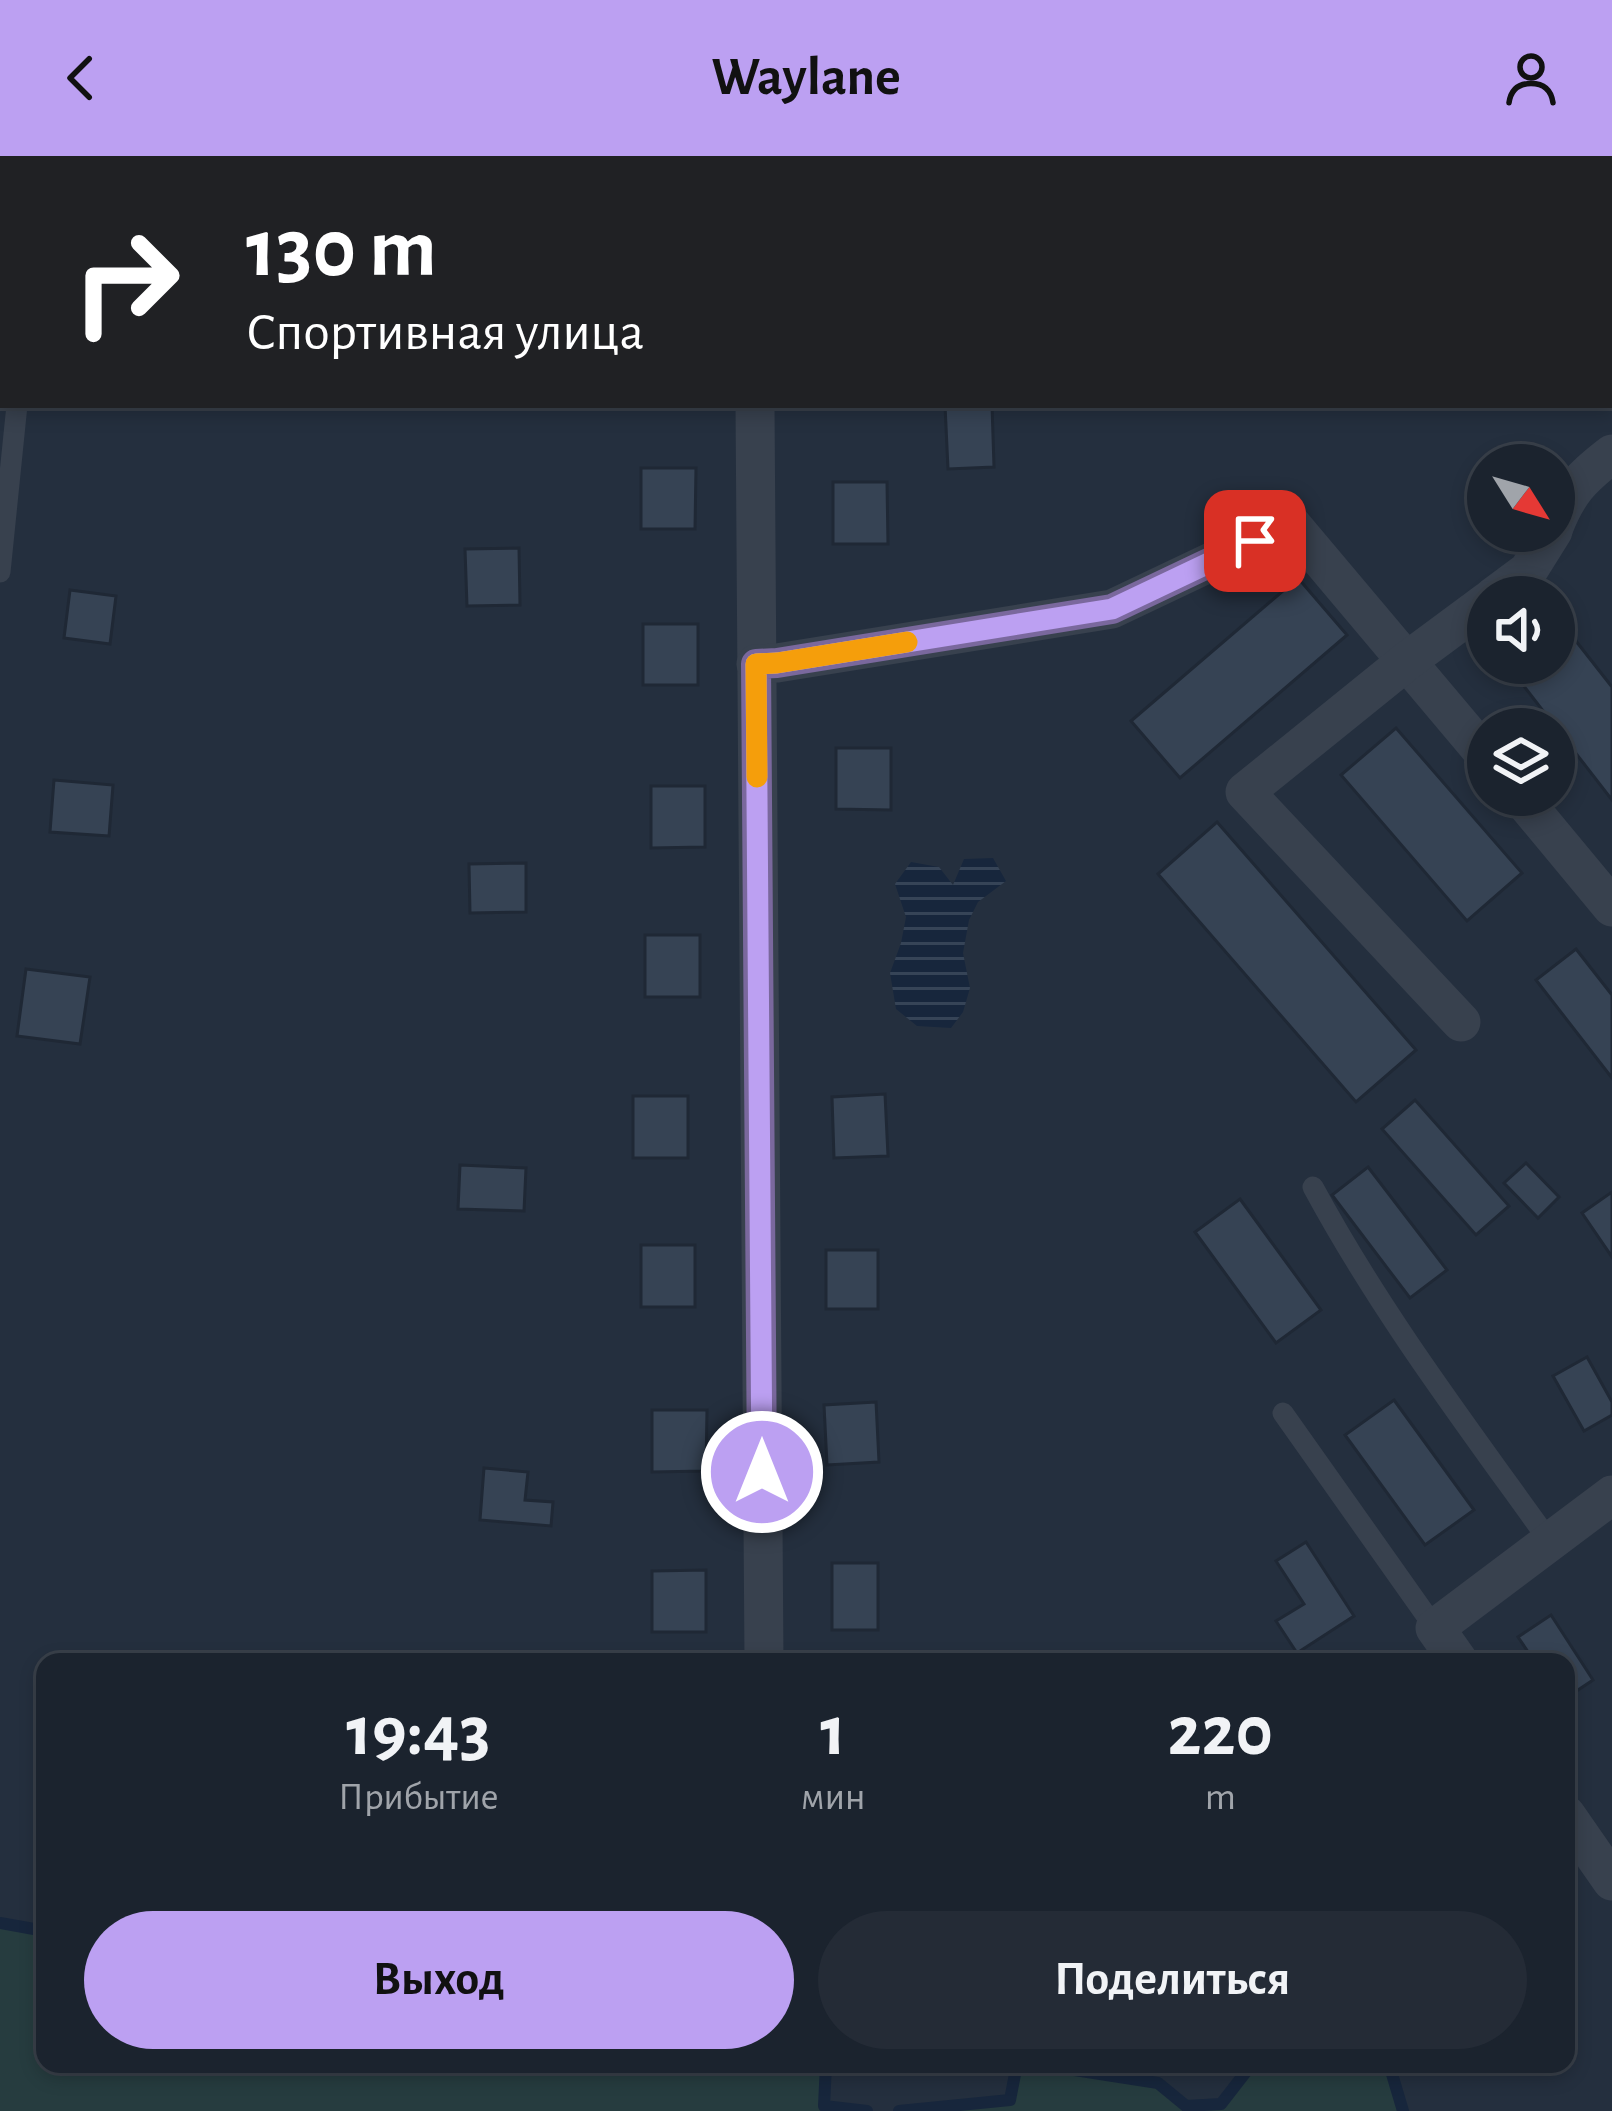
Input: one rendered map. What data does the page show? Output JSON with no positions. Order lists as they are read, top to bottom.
{
  "north": "bottom right",
  "page": {
    "header": "Waylane",
    "turn": ["130 m", "Спортивная улица"],
    "eta": [
      "19:43",
      "Прибытие",
      "1",
      "мин",
      "220",
      "m"
    ],
    "buttons": ["Выход", "Поделиться"]
  }
}
